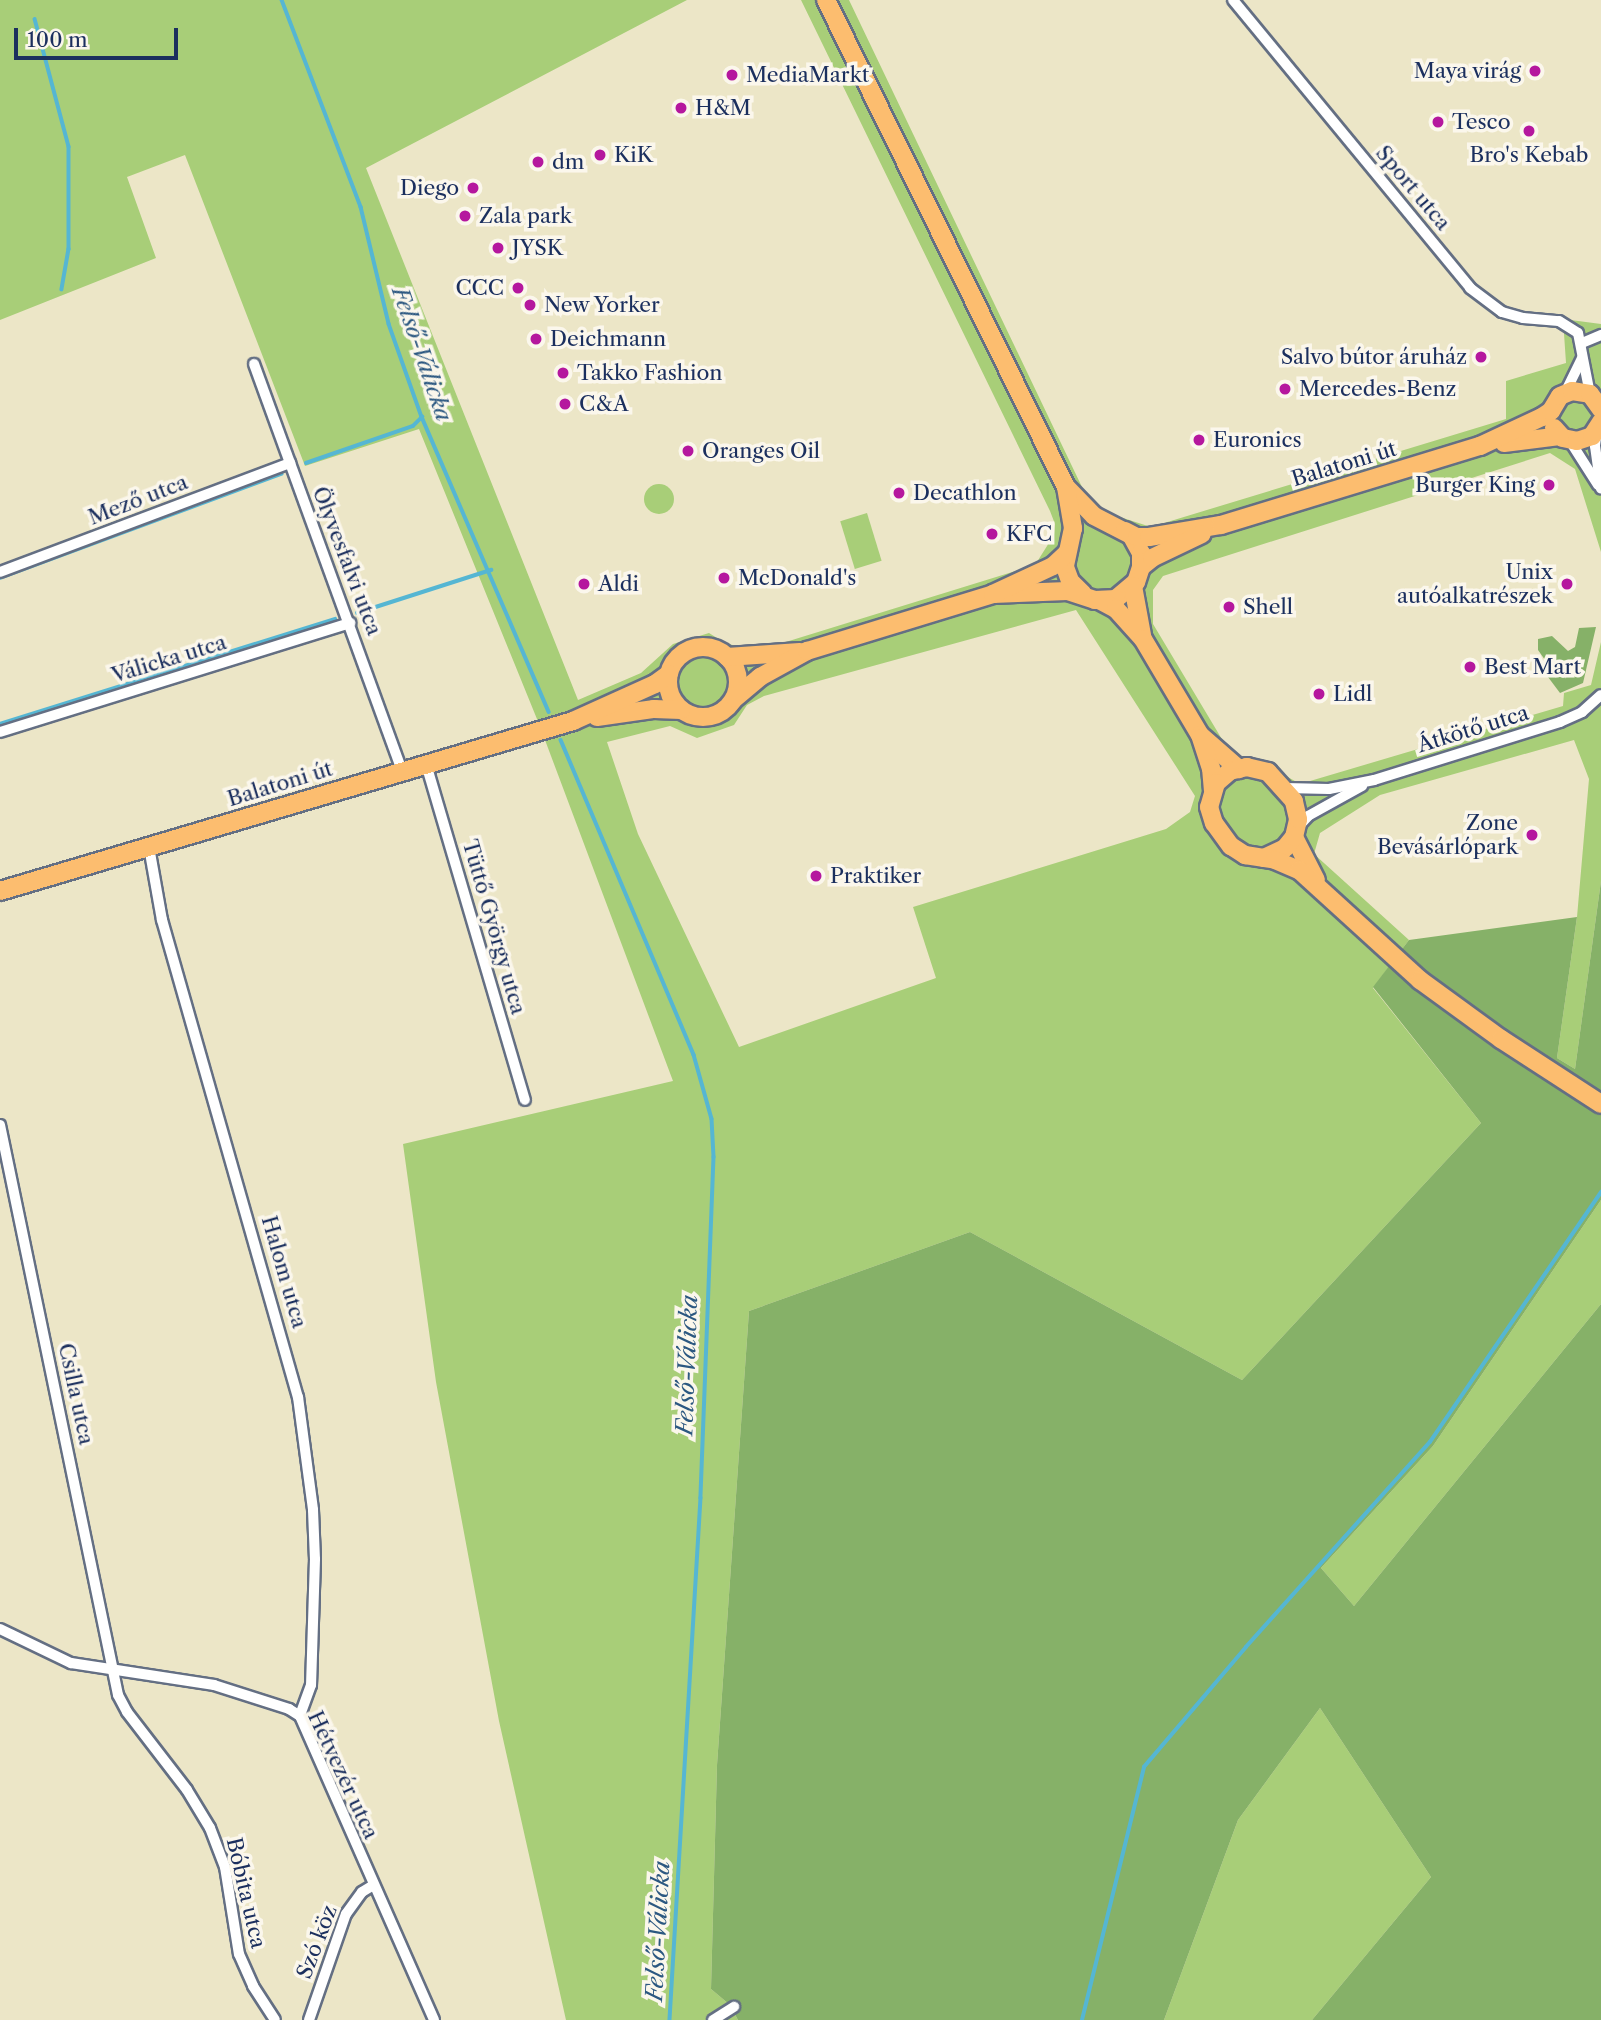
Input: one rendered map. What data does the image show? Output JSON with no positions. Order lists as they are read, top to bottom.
{
  "streets": {
    "main road": ["Balatoni út"],
    "street": [
      "Sport utca",
      "Mező utca",
      "Ölyvesfalvi utca",
      "Válicka utca",
      "Átkötő utca",
      "Tüttő György utca",
      "Halom utca",
      "Csilla utca",
      "Hétvezér utca",
      "Bóbita utca",
      "Szó köz"
    ]
  },
  "crossings": [
    ["Balatoni út", "Ölyvesfalvi utca"],
    ["Balatoni út", "Tüttő György utca"],
    ["Balatoni út", "Halom utca"],
    ["Mező utca", "Ölyvesfalvi utca"],
    ["Ölyvesfalvi utca", "Válicka utca"],
    ["Halom utca", "Hétvezér utca"],
    ["Csilla utca", "Hétvezér utca"],
    ["Csilla utca", "Bóbita utca"],
    ["Hétvezér utca", "Bóbita utca"],
    ["Hétvezér utca", "Szó köz"]
  ],
  "water": ["Felső-Válicka"],
  "places": [
    "Maya virág",
    "MediaMarkt",
    "H&M",
    "Tesco",
    "Bro's Kebab",
    "KiK",
    "dm",
    "Diego",
    "Zala park",
    "JYSK",
    "CCC",
    "New Yorker",
    "Deichmann",
    "Salvo bútor áruház",
    "Takko Fashion",
    "Mercedes-Benz",
    "C&A",
    "Euronics",
    "Oranges Oil",
    "Burger King",
    "Decathlon",
    "KFC",
    "McDonald's",
    "Aldi",
    "Unix autóalkatrészek",
    "Shell",
    "Best Mart",
    "Lidl",
    "Zone Bevásárlópark",
    "Praktiker"
  ],
  "scale_bar": "100 m"
}
